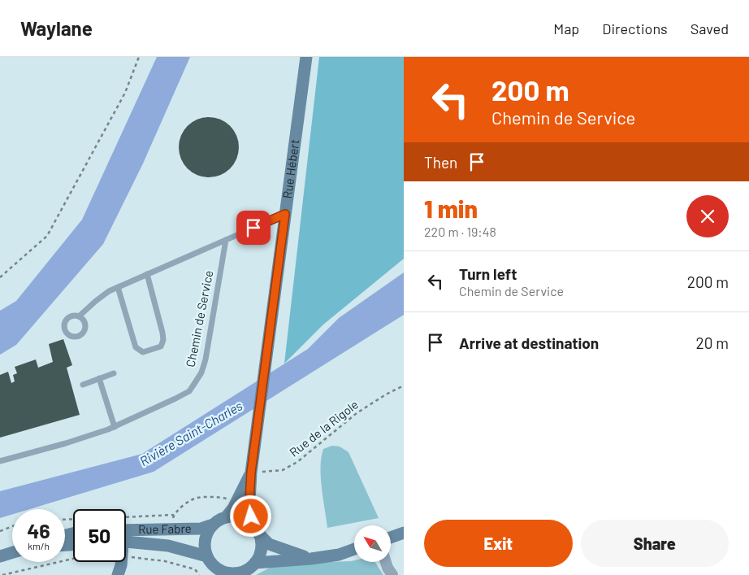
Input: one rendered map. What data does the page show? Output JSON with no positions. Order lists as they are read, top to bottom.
{
  "streets": {
    "main road": ["Rue Hébert", "Rue Fabre"],
    "lane": ["Chemin de Service"],
    "path": ["Rue de la Rigole"]
  },
  "crossings": [
    ["Rue Hébert", "Chemin de Service"],
    ["Rue Hébert", "Rue de la Rigole"],
    ["Rue Hébert", "Rue Fabre"]
  ],
  "water": ["Rivière Saint-Charles"],
  "north": "top left",
  "page": {
    "header": "Waylane",
    "nav": ["Map", "Directions", "Saved"],
    "turn": ["200 m", "Chemin de Service"],
    "then": "Then",
    "heading": ["1 min", "220 m · 19:48"],
    "list": [
      {
        "name": "Turn left",
        "note": "Chemin de Service",
        "value": "200 m"
      },
      {
        "name": "Arrive at destination",
        "value": "20 m"
      }
    ],
    "speed": "46 km/h",
    "limit": "50",
    "buttons": ["Exit", "Share"]
  }
}
